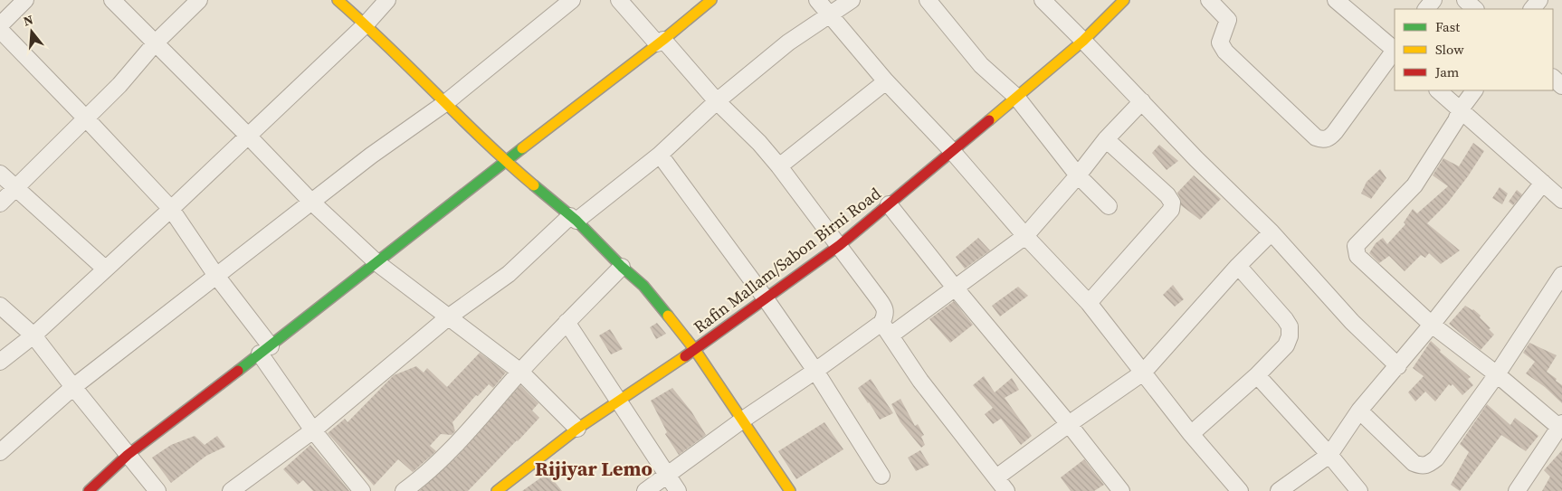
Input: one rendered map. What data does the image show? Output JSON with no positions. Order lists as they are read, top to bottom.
{
  "streets": {
    "street": ["Rafin Mallam/Sabon Birni Road"]
  },
  "districts": ["Rijiyar Lemo"],
  "legend": ["Fast", "Slow", "Jam"],
  "north": "top"
}
